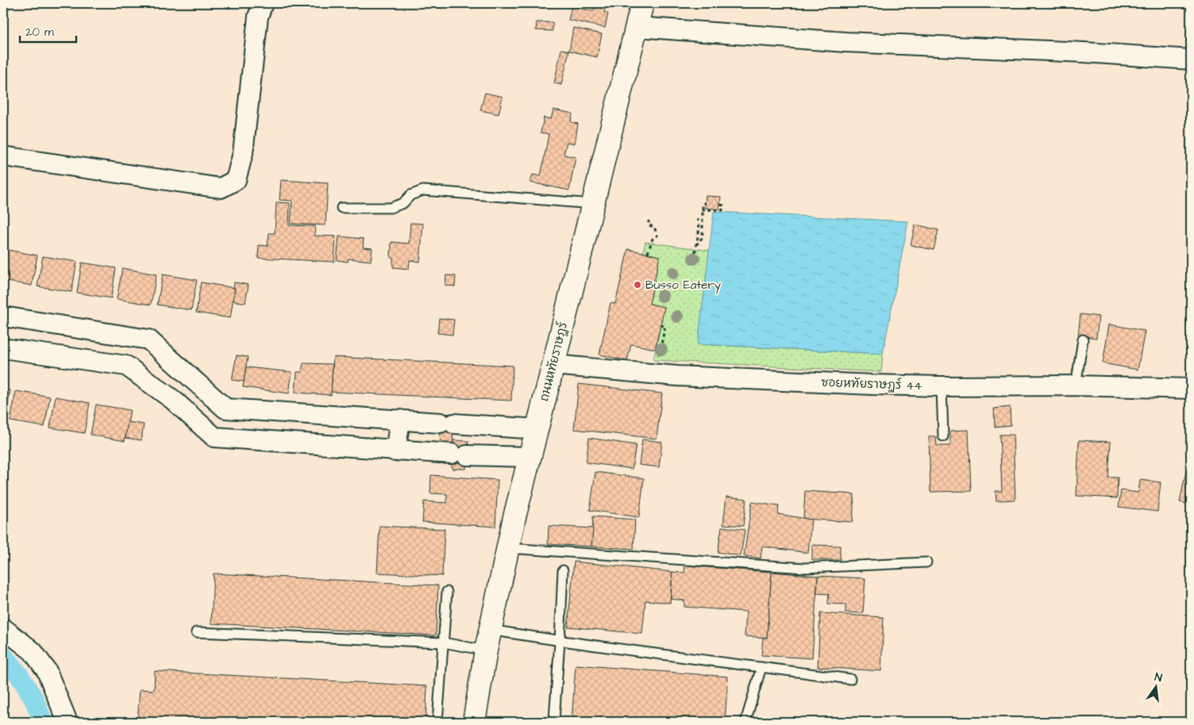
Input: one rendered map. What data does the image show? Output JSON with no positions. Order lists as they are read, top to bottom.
{
  "streets": {
    "main road": ["ถนนหทัยราษฎร์"],
    "street": ["ซอยหทัยราษฎร์ 44"]
  },
  "crossings": [
    ["ถนนหทัยราษฎร์", "ซอยหทัยราษฎร์ 44"]
  ],
  "places": ["Busso Eatery"],
  "scale_bar": "20 m",
  "north": "top"
}
